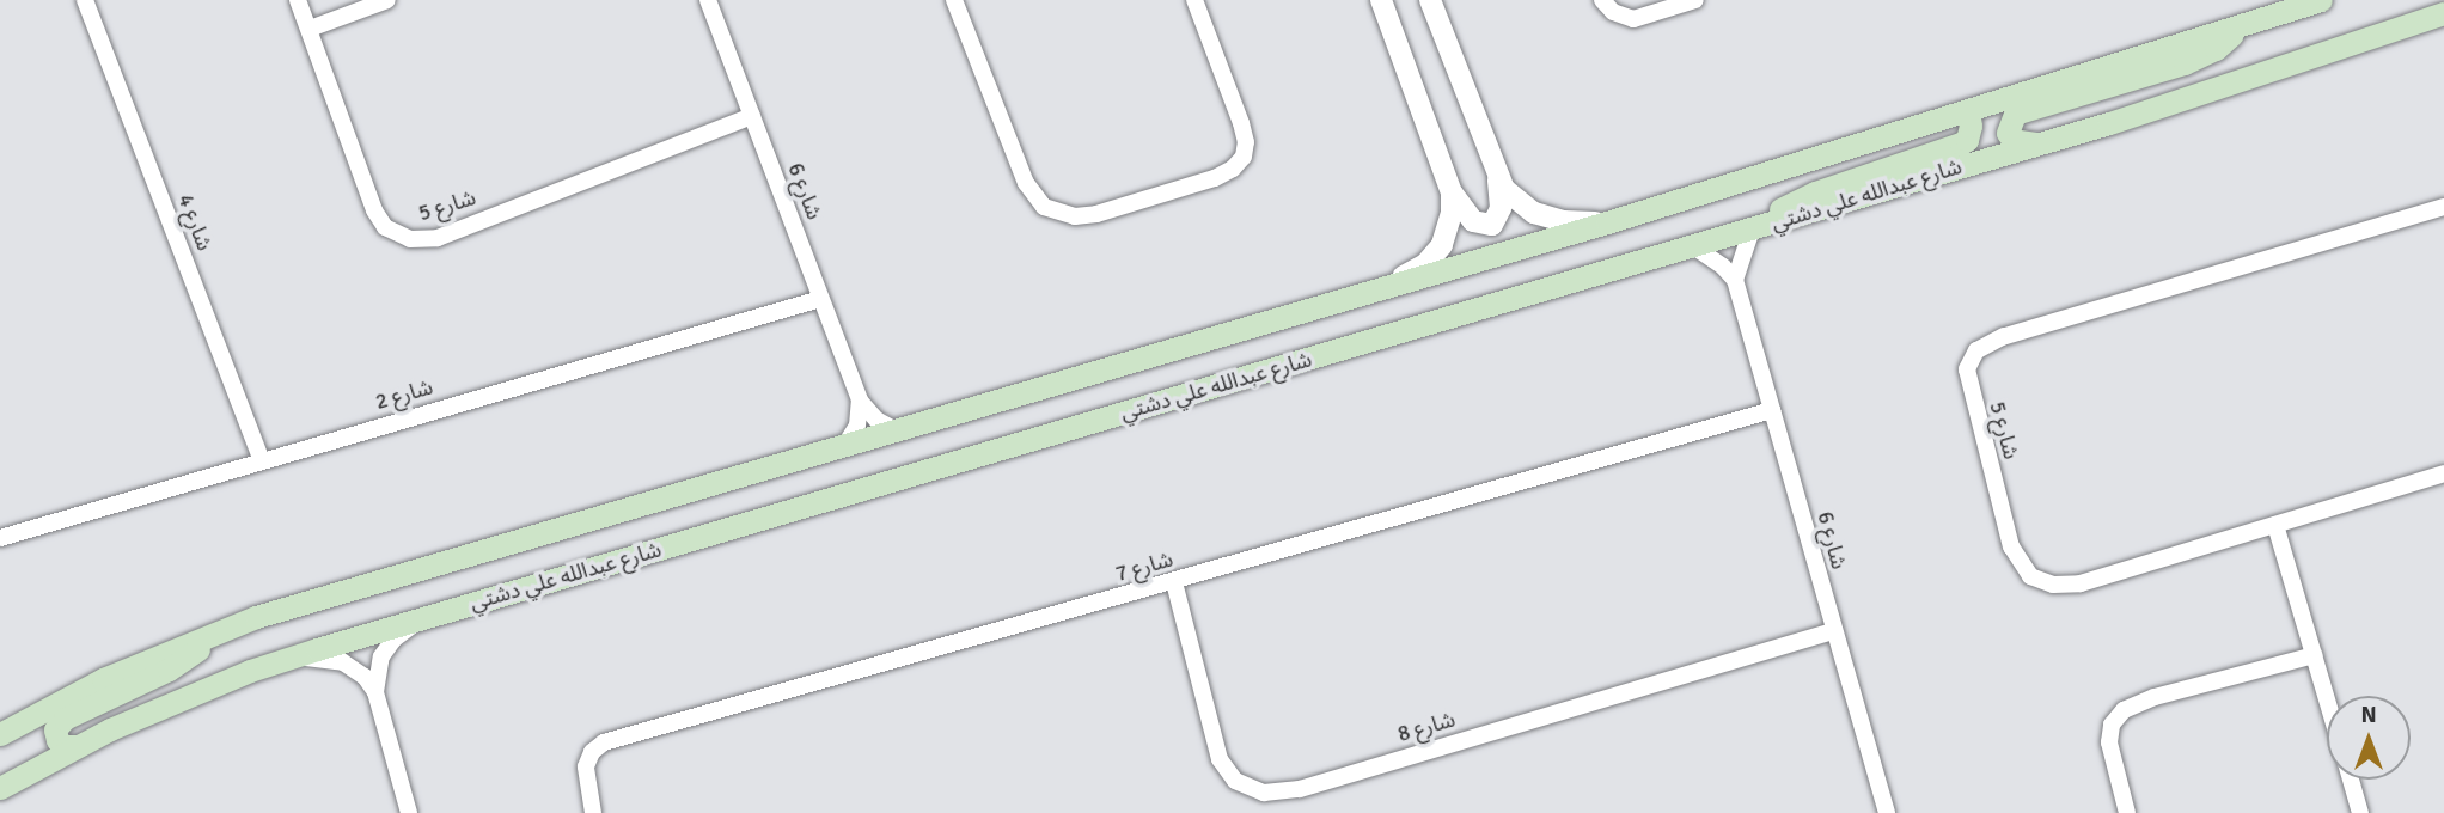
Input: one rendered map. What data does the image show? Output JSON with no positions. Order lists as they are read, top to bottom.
{
  "streets": {
    "main road": ["شارع عبدالله علي دشتي"],
    "street": [
      "شارع 6",
      "شارع 5",
      "شارع 4",
      "شارع 2",
      "شارع 7",
      "شارع 8"
    ]
  },
  "crossings": [
    ["شارع 6", "شارع 5"],
    ["شارع 6", "شارع 2"],
    ["شارع 6", "شارع 7"],
    ["شارع 6", "شارع 8"],
    ["شارع 4", "شارع 2"],
    ["شارع 7", "شارع 8"]
  ],
  "north": "top"
}
